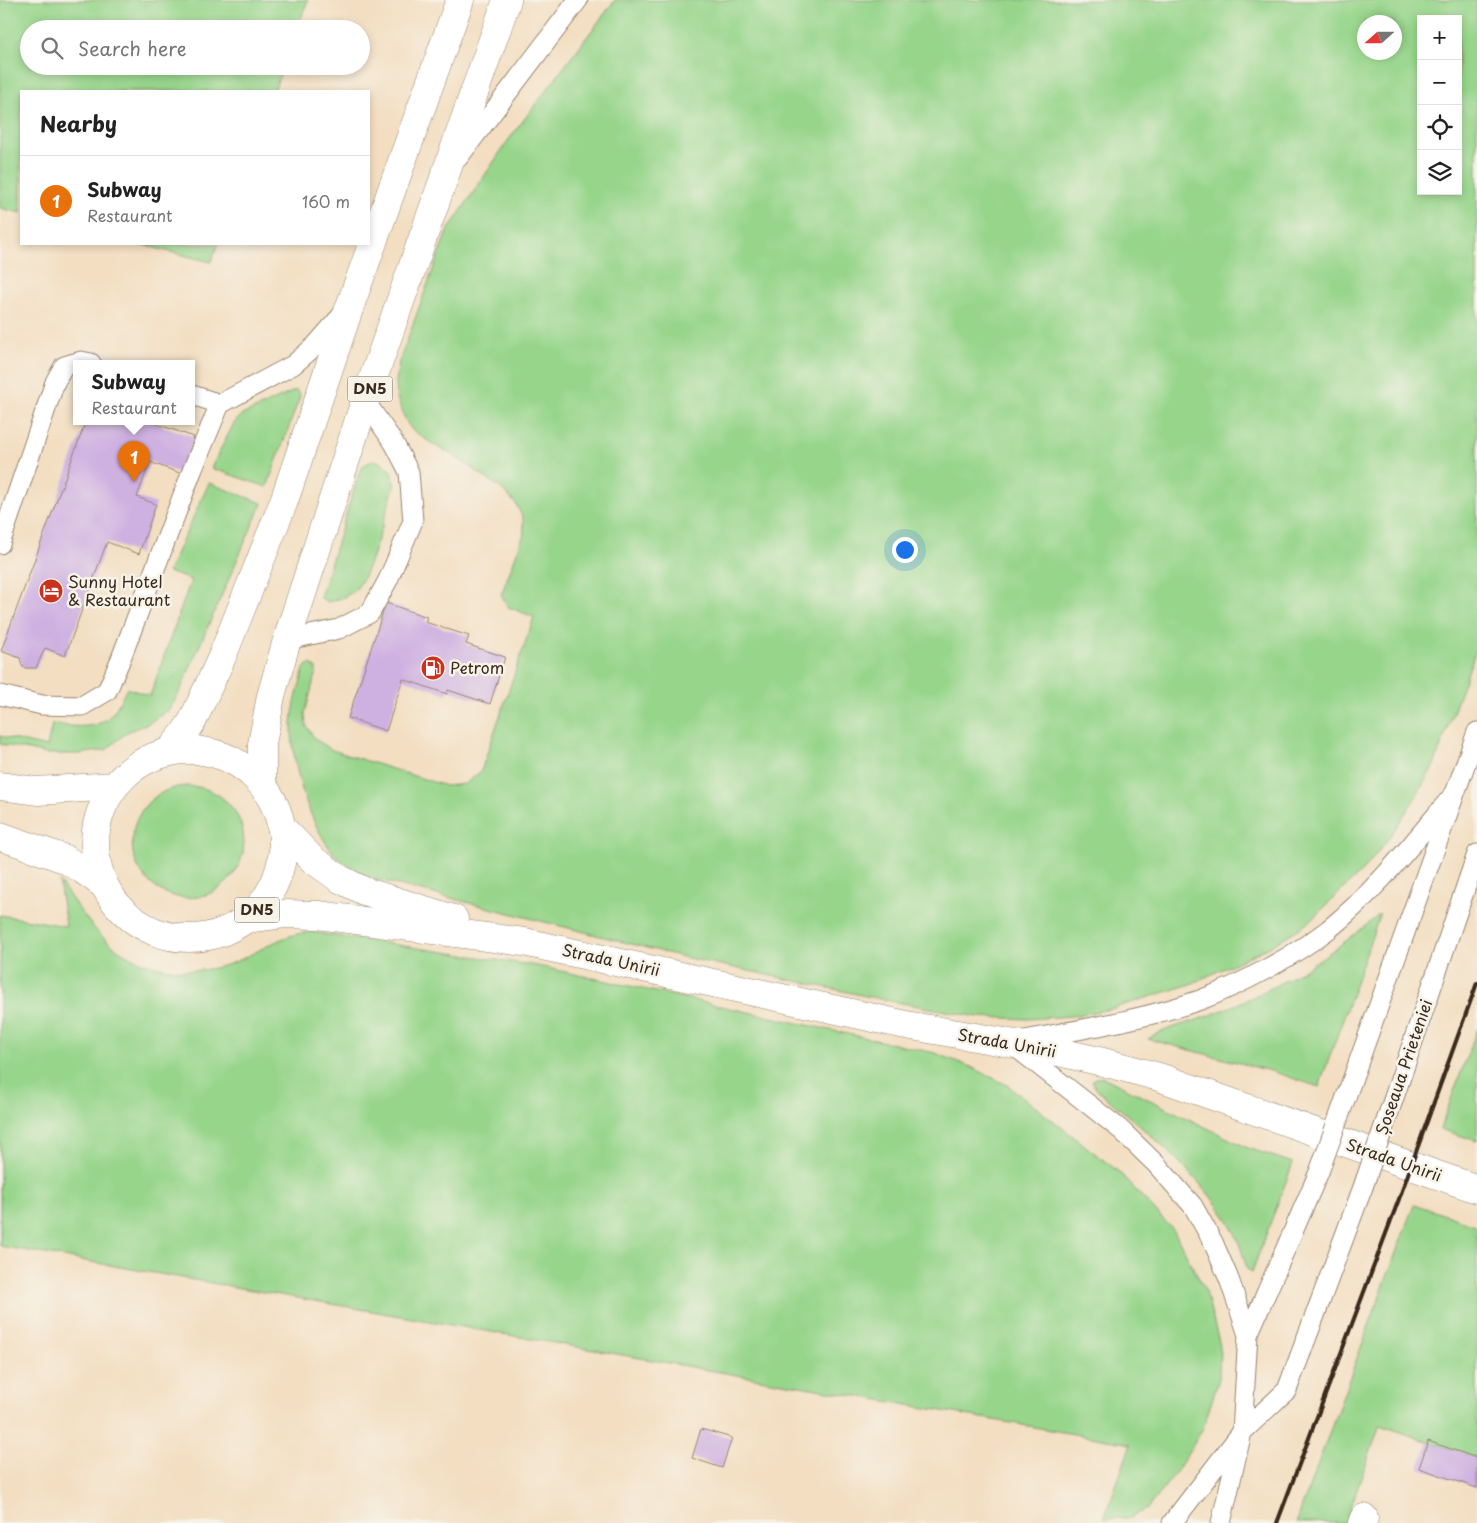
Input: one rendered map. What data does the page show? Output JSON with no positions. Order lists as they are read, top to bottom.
{
  "streets": {
    "main road": ["DN5", "Strada Unirii"],
    "lane": ["Șoseaua Prieteniei"]
  },
  "crossings": [
    ["DN5", "Strada Unirii"]
  ],
  "places": {
    "hotel": ["Sunny Hotel & Restaurant"],
    "fuel station": ["Petrom"]
  },
  "north": "left",
  "page": {
    "map_buttons": ["+", "−"],
    "search": "Search here",
    "heading": "Nearby",
    "list": [
      {
        "mark": "1",
        "name": "Subway",
        "note": "Restaurant",
        "value": "160 m"
      }
    ],
    "popup": ["Subway", "Restaurant"],
    "pins": "1"
  }
}
